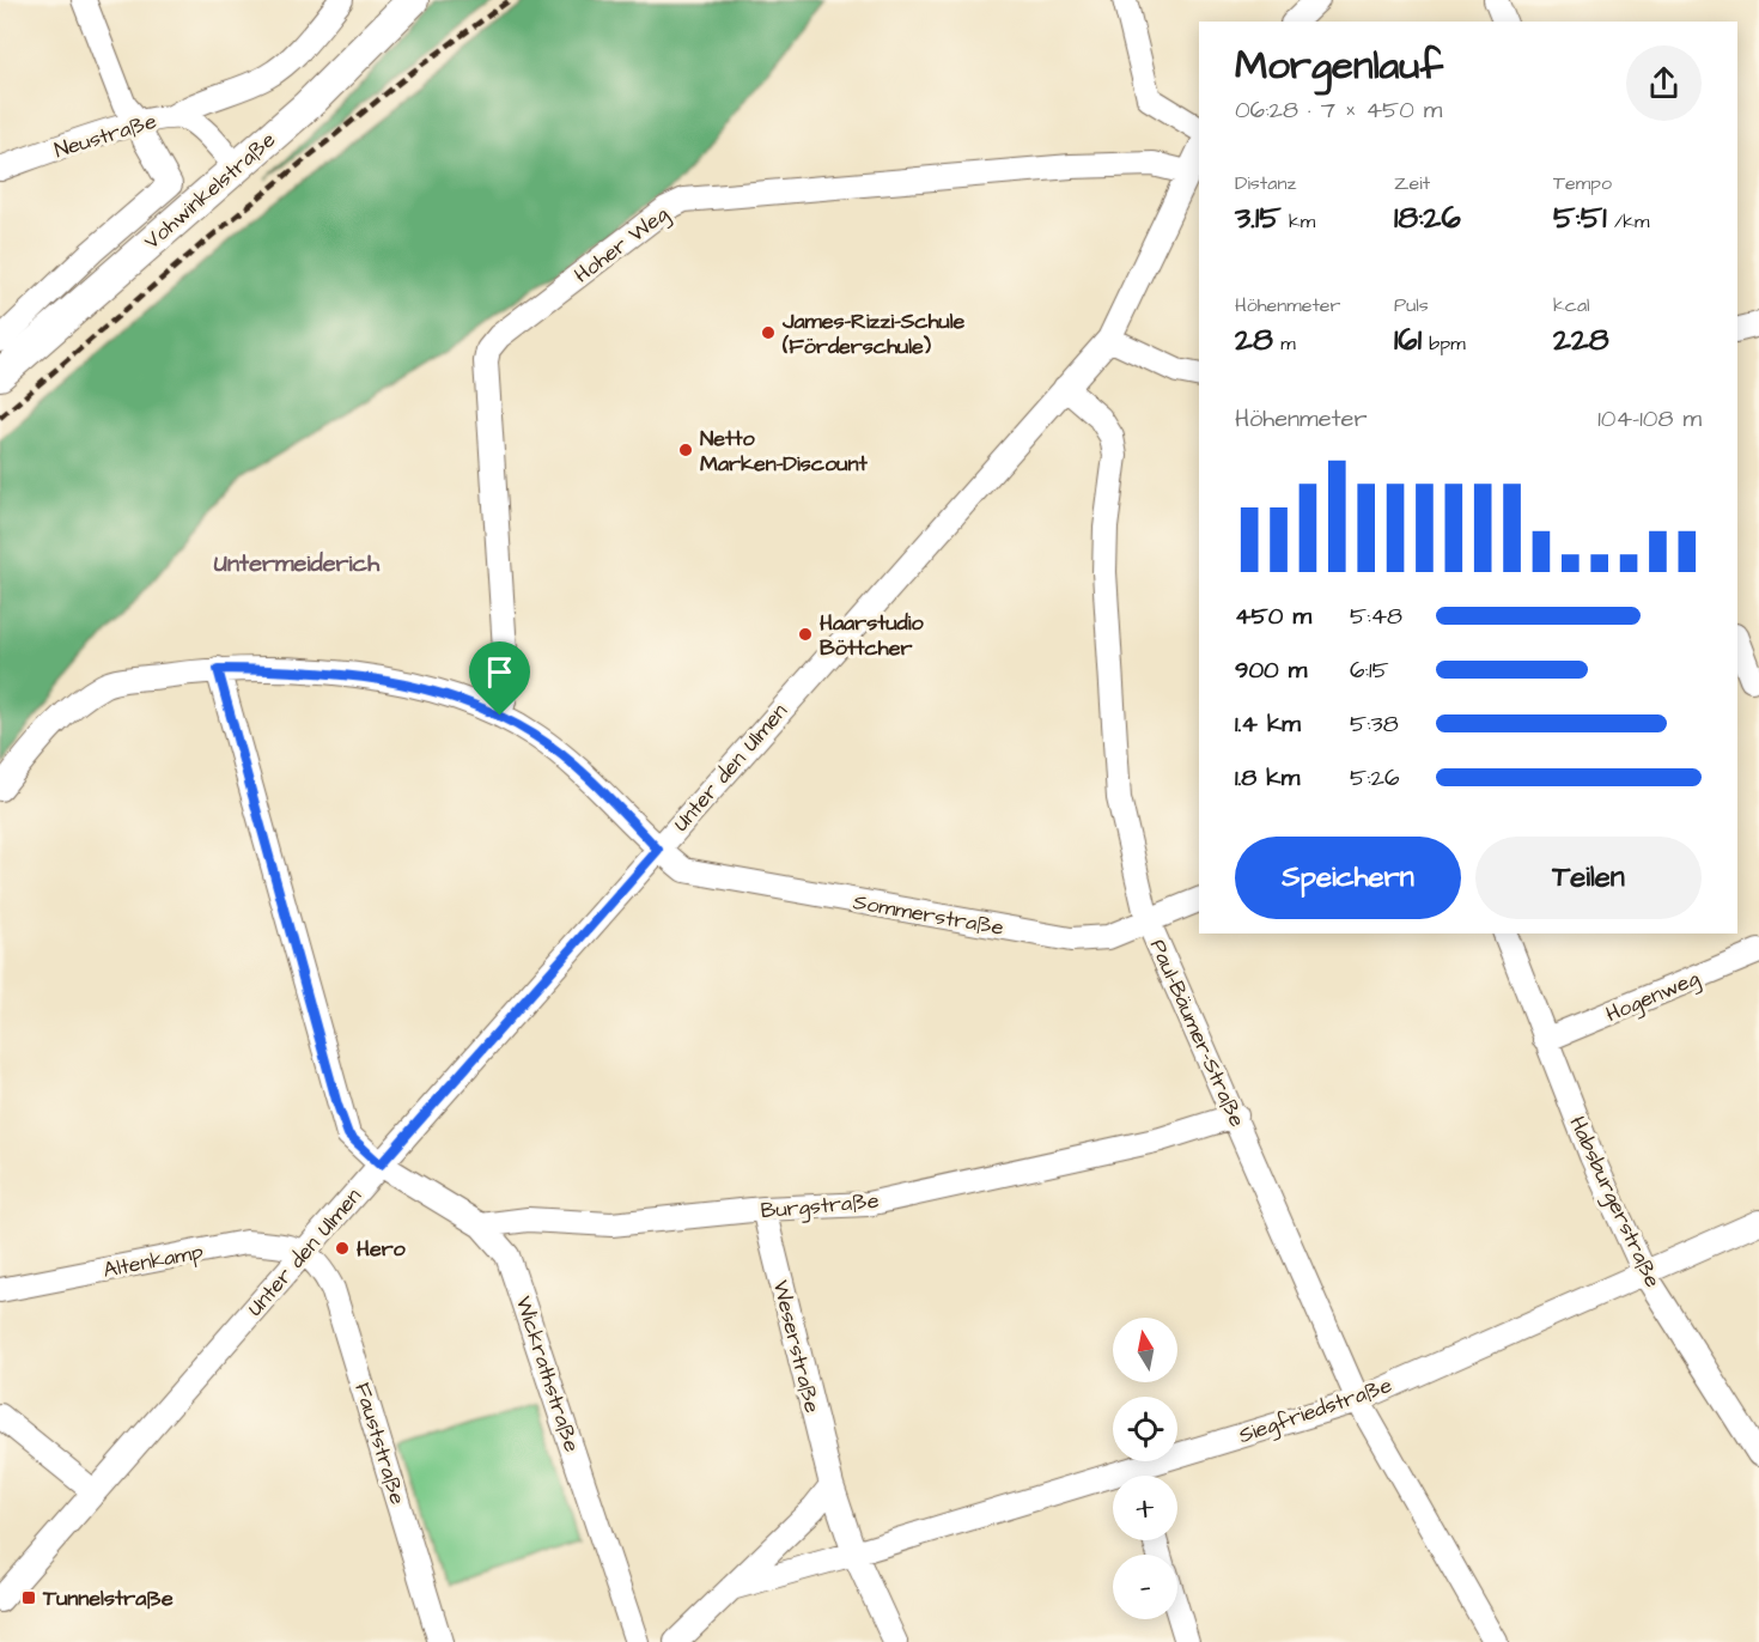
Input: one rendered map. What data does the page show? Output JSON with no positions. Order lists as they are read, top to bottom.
{
  "streets": {
    "main road": ["Vohwinkelstraße"],
    "street": [
      "Neustraße",
      "Hoher Weg",
      "Unter den Ulmen",
      "Sommerstraße",
      "Hogenweg",
      "Paul-Bäumer-Straße",
      "Habsburgerstraße",
      "Burgstraße",
      "Altenkamp",
      "Weserstraße",
      "Wickrathstraße",
      "Siegfriedstraße",
      "Fauststraße"
    ]
  },
  "crossings": [
    ["Neustraße", "Vohwinkelstraße"],
    ["Hoher Weg", "Unter den Ulmen"],
    ["Hoher Weg", "Sommerstraße"],
    ["Unter den Ulmen", "Sommerstraße"],
    ["Unter den Ulmen", "Paul-Bäumer-Straße"],
    ["Unter den Ulmen", "Altenkamp"],
    ["Unter den Ulmen", "Wickrathstraße"],
    ["Unter den Ulmen", "Fauststraße"],
    ["Sommerstraße", "Paul-Bäumer-Straße"],
    ["Sommerstraße", "Wickrathstraße"],
    ["Hogenweg", "Habsburgerstraße"],
    ["Paul-Bäumer-Straße", "Burgstraße"],
    ["Paul-Bäumer-Straße", "Siegfriedstraße"],
    ["Habsburgerstraße", "Siegfriedstraße"],
    ["Burgstraße", "Weserstraße"],
    ["Burgstraße", "Wickrathstraße"],
    ["Altenkamp", "Fauststraße"],
    ["Weserstraße", "Siegfriedstraße"]
  ],
  "districts": ["Untermeiderich"],
  "places": {
    "other": [
      "James-Rizzi-Schule (Förderschule)",
      "Netto Marken-Discount",
      "Haarstudio Böttcher",
      "Hero"
    ],
    "transit": ["Tunnelstraße"]
  },
  "north": "top",
  "page": {
    "heading": ["Morgenlauf", "06:28 · 7 × 450 m"],
    "stats": [
      ["Distanz", "3.15 km"],
      ["Zeit", "18:26"],
      ["Tempo", "5:51 /km"],
      ["Höhenmeter", "28 m"],
      ["Puls", "161 bpm"],
      ["kcal", "228"]
    ],
    "chart": ["Höhenmeter", "104–108 m"],
    "list": [
      {
        "name": "450 m",
        "note": "5:48"
      },
      {
        "name": "900 m",
        "note": "6:15"
      },
      {
        "name": "1.4 km",
        "note": "5:38"
      },
      {
        "name": "1.8 km",
        "note": "5:26"
      }
    ],
    "buttons": ["Speichern", "Teilen"],
    "map_buttons": ["+", "−"]
  }
}
